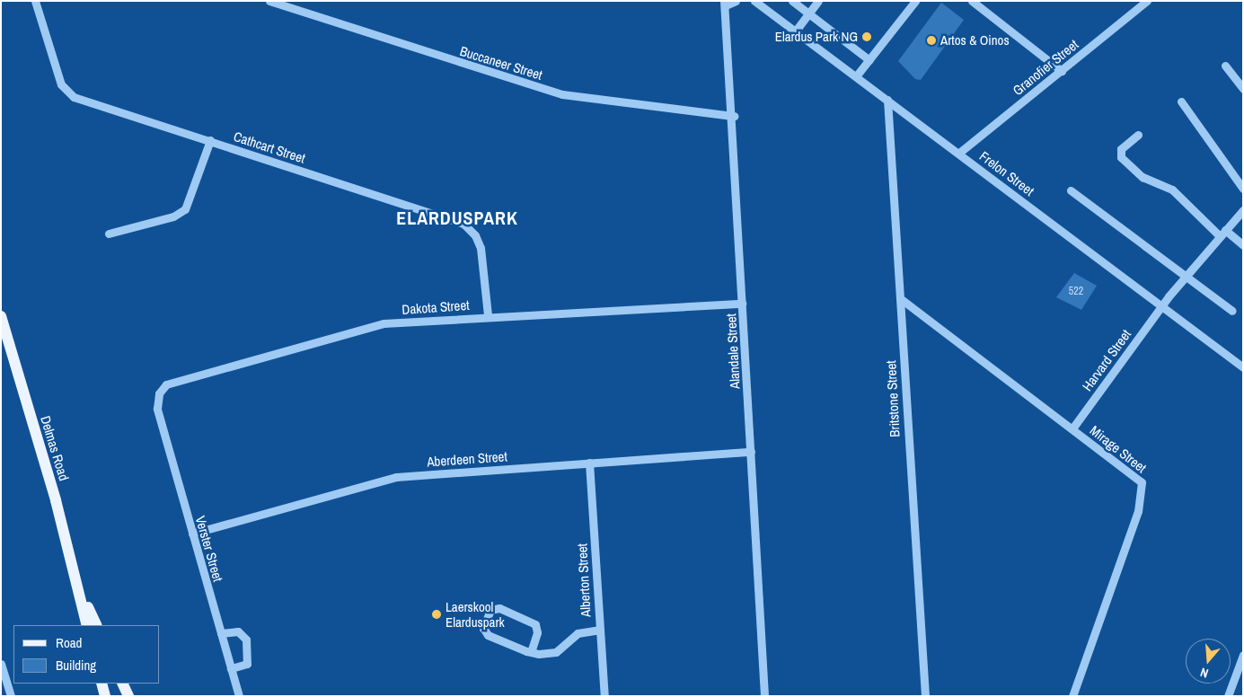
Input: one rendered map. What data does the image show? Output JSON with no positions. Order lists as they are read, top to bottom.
{
  "streets": {
    "main road": ["Delmas Road"],
    "street": [
      "Buccaneer Street",
      "Granofier Street",
      "Cathcart Street",
      "Frelon Street",
      "Dakota Street",
      "Alandale Street",
      "Harvard Street",
      "Britstone Street",
      "Mirage Street",
      "Aberdeen Street",
      "Verster Street",
      "Alberton Street"
    ]
  },
  "crossings": [
    ["Buccaneer Street", "Alandale Street"],
    ["Granofier Street", "Frelon Street"],
    ["Cathcart Street", "Dakota Street"],
    ["Frelon Street", "Harvard Street"],
    ["Frelon Street", "Britstone Street"],
    ["Dakota Street", "Alandale Street"],
    ["Dakota Street", "Verster Street"],
    ["Alandale Street", "Aberdeen Street"],
    ["Harvard Street", "Mirage Street"],
    ["Britstone Street", "Mirage Street"],
    ["Aberdeen Street", "Verster Street"],
    ["Aberdeen Street", "Alberton Street"]
  ],
  "districts": ["ELARDUSPARK"],
  "places": ["Elardus Park NG", "Artos & Oinos", "Laerskool Elarduspark"],
  "house_numbers": ["522"],
  "legend": ["Road", "Building"],
  "north": "bottom"
}
